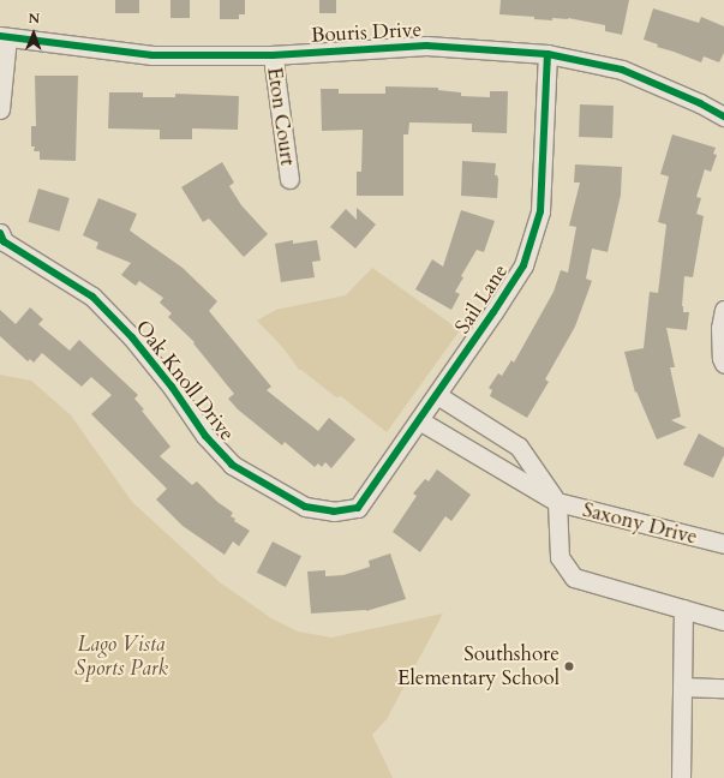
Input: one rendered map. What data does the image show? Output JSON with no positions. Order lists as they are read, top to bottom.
{
  "streets": {
    "street": [
      "Bouris Drive",
      "Eton Court",
      "Sail Lane",
      "Oak Knoll Drive",
      "Saxony Drive"
    ]
  },
  "crossings": [
    ["Bouris Drive", "Eton Court"],
    ["Bouris Drive", "Sail Lane"],
    ["Sail Lane", "Oak Knoll Drive"],
    ["Sail Lane", "Saxony Drive"]
  ],
  "parks": ["Lago Vista Sports Park"],
  "places": ["Southshore Elementary School"],
  "north": "top"
}
